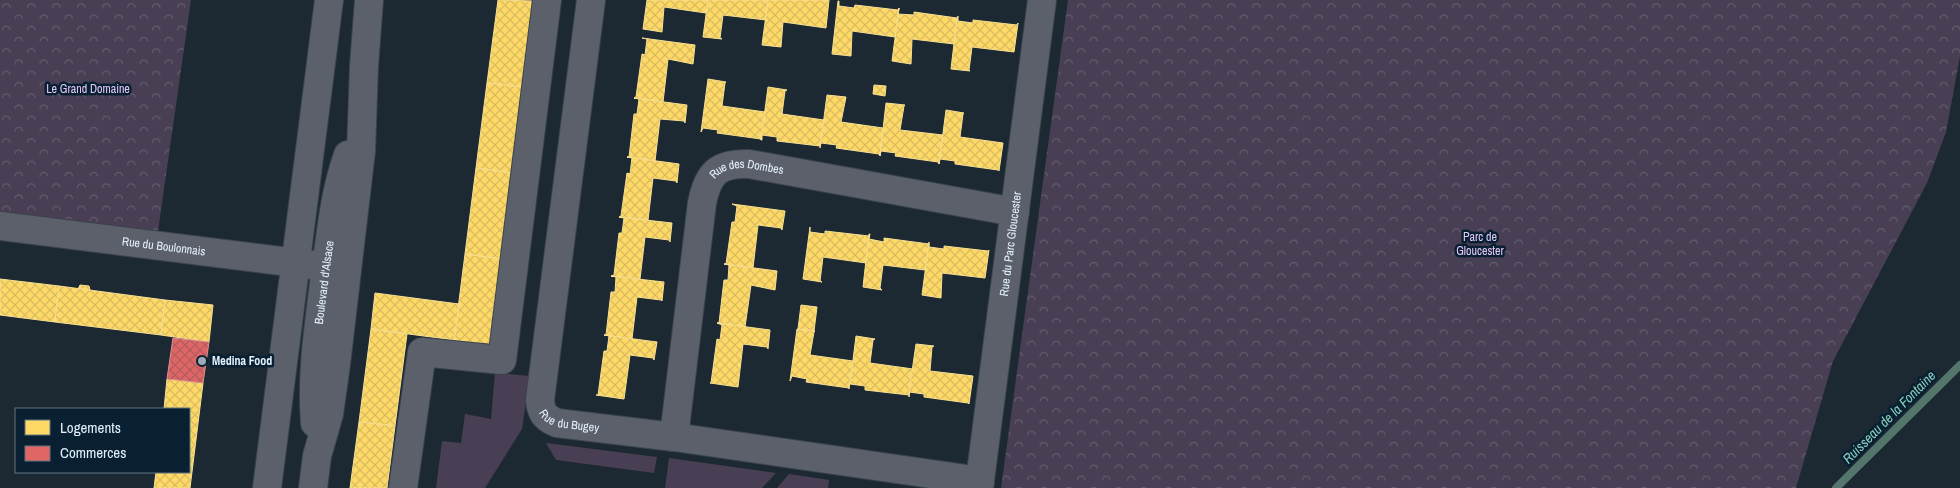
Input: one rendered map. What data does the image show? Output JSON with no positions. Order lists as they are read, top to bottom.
{
  "streets": {
    "street": [
      "Rue des Dombes",
      "Rue du Parc Gloucester",
      "Rue du Boulonnais",
      "Boulevard d'Alsace",
      "Rue du Bugey"
    ]
  },
  "crossings": [
    ["Rue des Dombes", "Rue du Parc Gloucester"],
    ["Rue des Dombes", "Rue du Bugey"],
    ["Rue du Parc Gloucester", "Rue du Bugey"],
    ["Rue du Boulonnais", "Boulevard d'Alsace"]
  ],
  "water": ["Ruisseau de la Fontaine"],
  "parks": ["Le Grand Domaine", "Parc de Gloucester"],
  "places": ["Medina Food"],
  "legend": ["Logements", "Commerces"]
}
